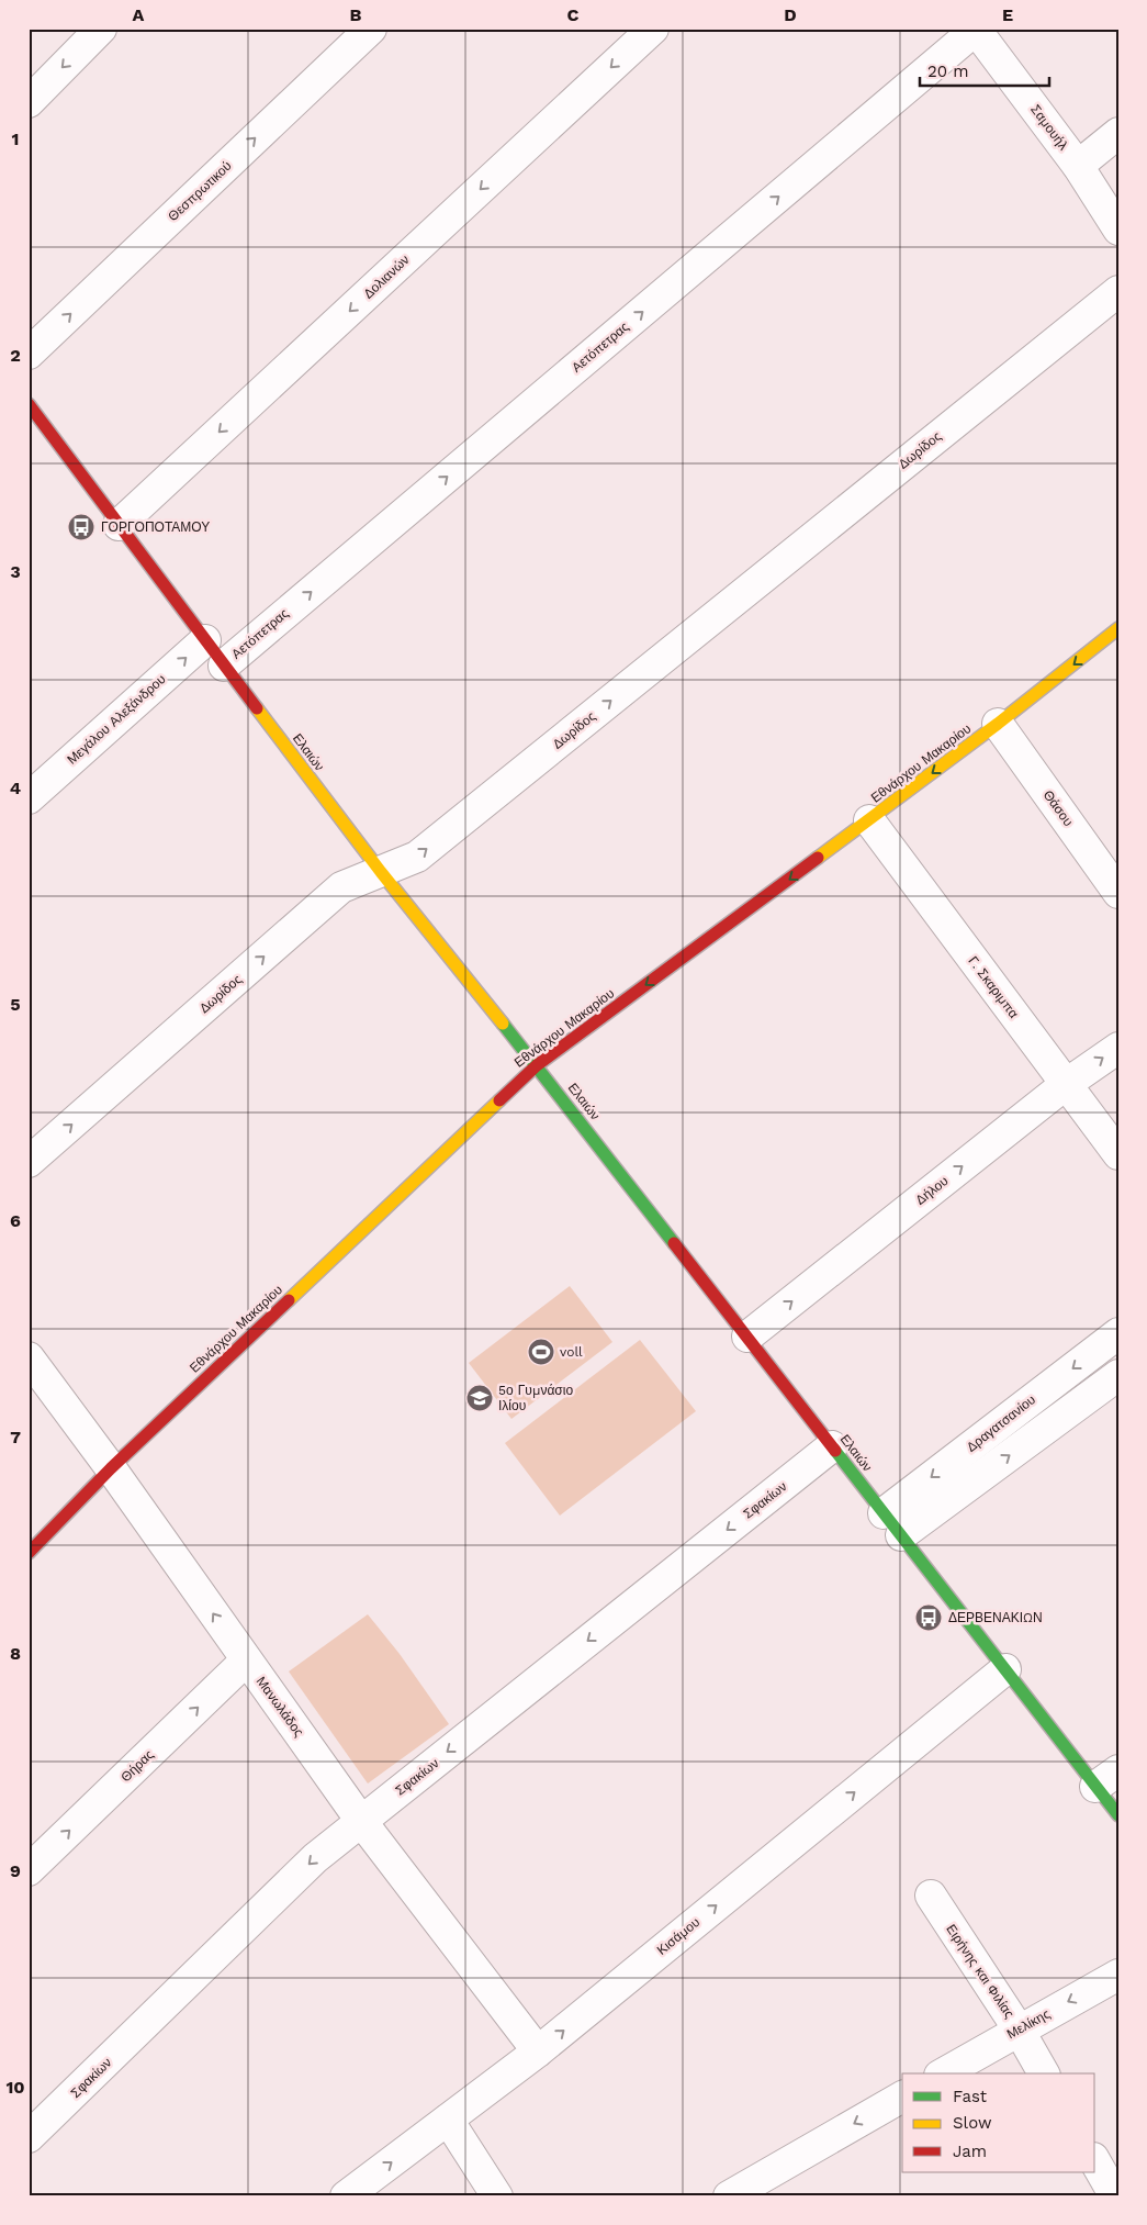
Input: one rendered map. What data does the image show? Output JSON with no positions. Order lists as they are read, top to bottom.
{
  "streets": {
    "street": [
      "Σαμουήλ",
      "Θεσπρωτικού",
      "Δολιανών",
      "Αετόπετρας",
      "Δωρίδος",
      "Μεγάλου Αλεξάνδρου",
      "Ελαιών",
      "Εθνάρχου Μακαρίου",
      "Θάσου",
      "Γ. Σκαριμπα",
      "Δήλου",
      "Δραγατσανίου",
      "Σφακίων",
      "Μανωλάδος",
      "Θήρας",
      "Κισάμου",
      "Ειρήνης και Φιλίας",
      "Μελίκης"
    ]
  },
  "crossings": [
    ["Σαμουήλ", "Αετόπετρας"],
    ["Δολιανών", "Ελαιών"],
    ["Αετόπετρας", "Ελαιών"],
    ["Δωρίδος", "Ελαιών"],
    ["Μεγάλου Αλεξάνδρου", "Ελαιών"],
    ["Ελαιών", "Εθνάρχου Μακαρίου"],
    ["Ελαιών", "Δήλου"],
    ["Ελαιών", "Δραγατσανίου"],
    ["Ελαιών", "Σφακίων"],
    ["Ελαιών", "Κισάμου"],
    ["Εθνάρχου Μακαρίου", "Θάσου"],
    ["Εθνάρχου Μακαρίου", "Γ. Σκαριμπα"],
    ["Εθνάρχου Μακαρίου", "Μανωλάδος"],
    ["Γ. Σκαριμπα", "Δήλου"],
    ["Σφακίων", "Μανωλάδος"],
    ["Μανωλάδος", "Θήρας"],
    ["Μανωλάδος", "Κισάμου"],
    ["Ειρήνης και Φιλίας", "Μελίκης"]
  ],
  "one_way": [
    "Θεσπρωτικού",
    "Δολιανών",
    "Αετόπετρας",
    "Δωρίδος",
    "Μεγάλου Αλεξάνδρου",
    "Εθνάρχου Μακαρίου",
    "Σφακίων",
    "Θήρας",
    "Κισάμου",
    "Μελίκης"
  ],
  "places": {
    "bus stop": ["ΓΟΡΓΟΠΟΤΑΜΟΥ", "ΔΕΡΒΕΝΑΚΙΩΝ"],
    "sports": ["voll"],
    "school or university": ["5ο Γυμνάσιο Ιλίου"]
  },
  "legend": ["Fast", "Slow", "Jam"],
  "scale_bar": "20 m",
  "grid": {
    "columns": [
      "A",
      "B",
      "C",
      "D",
      "E"
    ],
    "rows": [
      "1",
      "2",
      "3",
      "4",
      "5",
      "6",
      "7",
      "8",
      "9",
      "10"
    ]
  }
}
